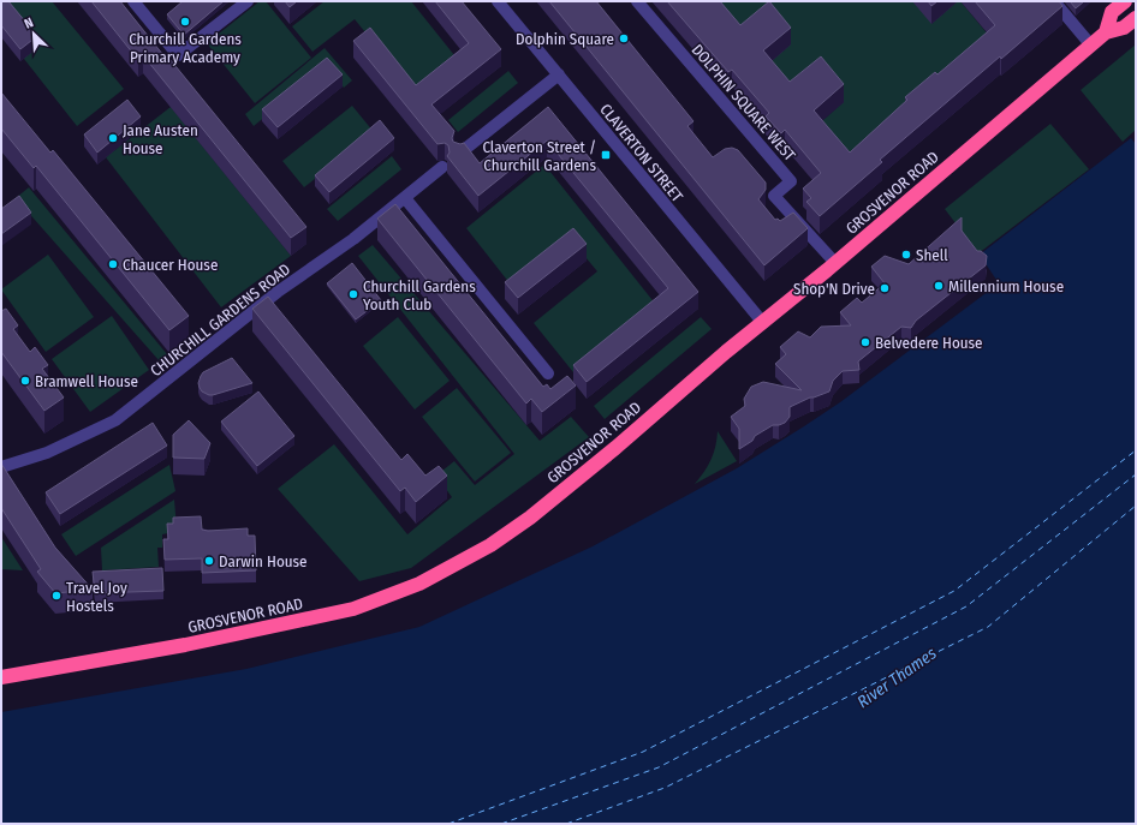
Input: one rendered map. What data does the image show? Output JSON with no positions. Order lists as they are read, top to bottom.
{
  "streets": {
    "highway": ["GROSVENOR ROAD"],
    "street": ["DOLPHIN SQUARE WEST", "CLAVERTON STREET", "CHURCHILL GARDENS ROAD"]
  },
  "crossings": [
    ["DOLPHIN SQUARE WEST", "GROSVENOR ROAD"],
    ["CLAVERTON STREET", "GROSVENOR ROAD"]
  ],
  "water": ["River Thames"],
  "places": {
    "other": [
      "Churchill Gardens Primary Academy",
      "Dolphin Square",
      "Jane Austen House",
      "Shell",
      "Chaucer House",
      "Millennium House",
      "Shop'N Drive",
      "Churchill Gardens Youth Club",
      "Belvedere House",
      "Bramwell House",
      "Darwin House",
      "Travel Joy Hostels"
    ],
    "transit": ["Claverton Street / Churchill Gardens"]
  },
  "north": "top left"
}
